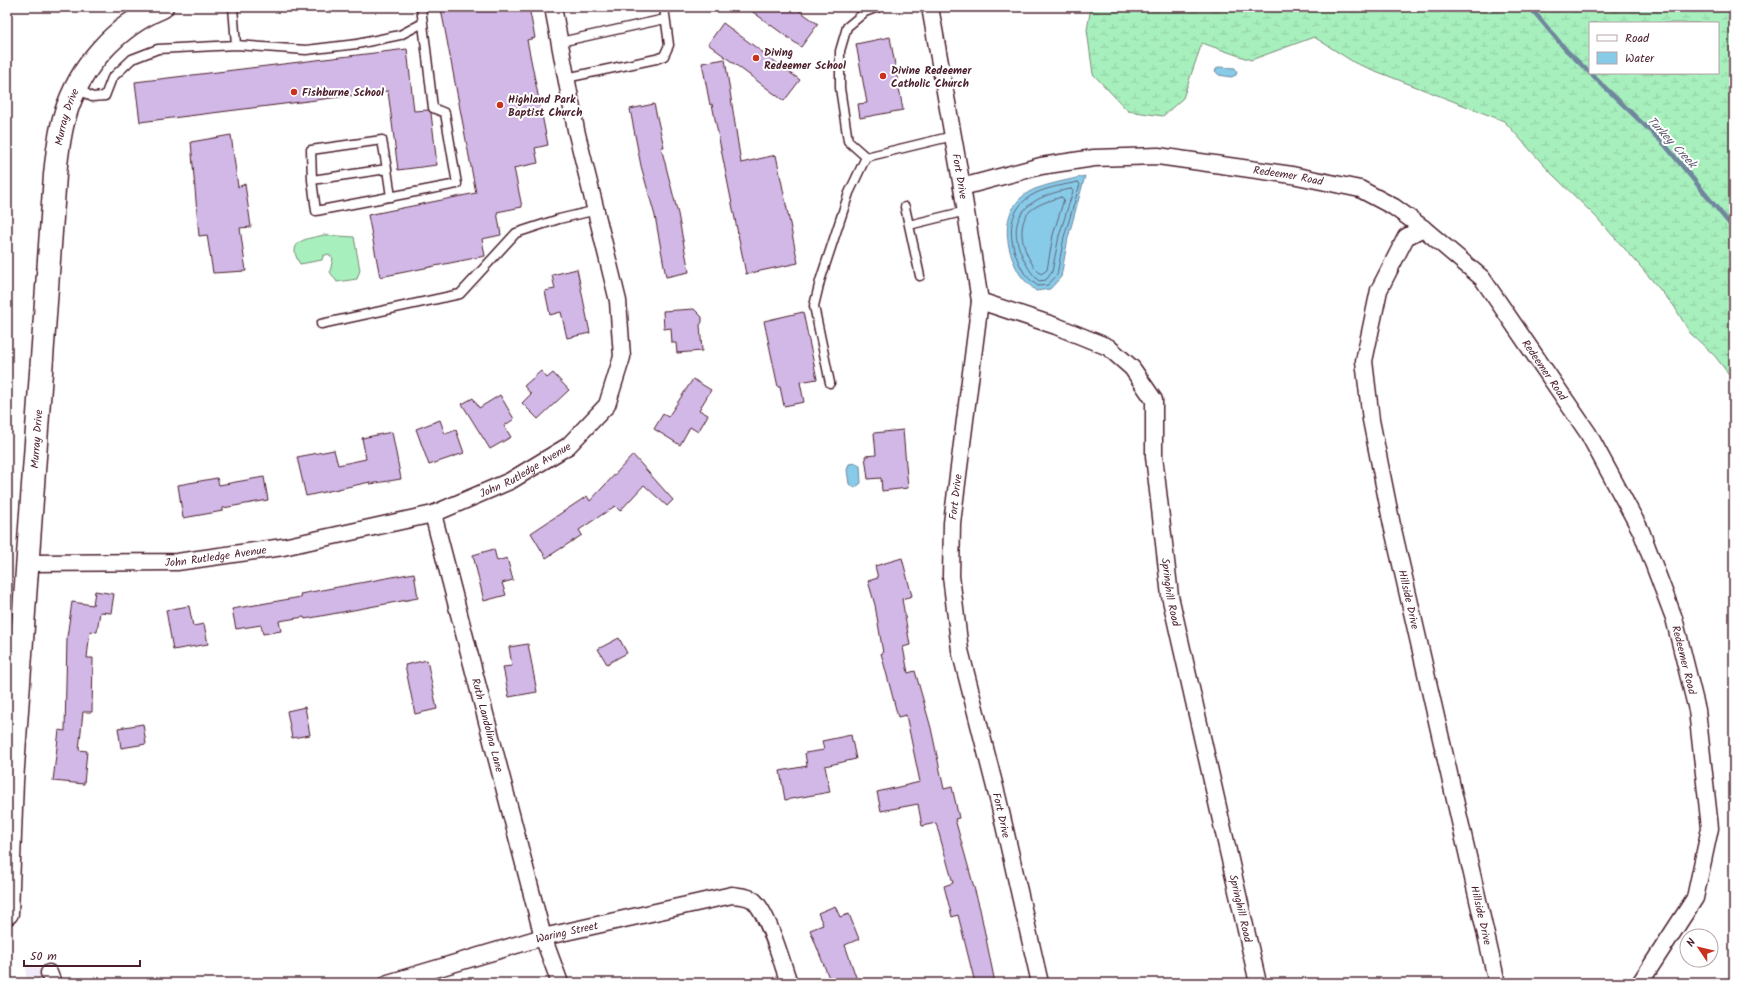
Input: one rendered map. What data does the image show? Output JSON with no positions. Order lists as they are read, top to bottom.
{
  "streets": {
    "street": [
      "Murray Drive",
      "Fort Drive",
      "Redeemer Road",
      "John Rutledge Avenue",
      "Springhill Road",
      "Hillside Drive",
      "Ruth Landolina Lane",
      "Waring Street"
    ]
  },
  "crossings": [
    ["Murray Drive", "John Rutledge Avenue"],
    ["Fort Drive", "Redeemer Road"],
    ["Fort Drive", "Springhill Road"],
    ["Redeemer Road", "Hillside Drive"],
    ["John Rutledge Avenue", "Ruth Landolina Lane"],
    ["Ruth Landolina Lane", "Waring Street"]
  ],
  "water": ["Turkey Creek"],
  "places": [
    "Diving Redeemer School",
    "Divine Redeemer Catholic Church",
    "Fishburne School",
    "Highland Park Baptist Church"
  ],
  "legend": ["Road", "Water"],
  "scale_bar": "50 m",
  "north": "top left"
}
